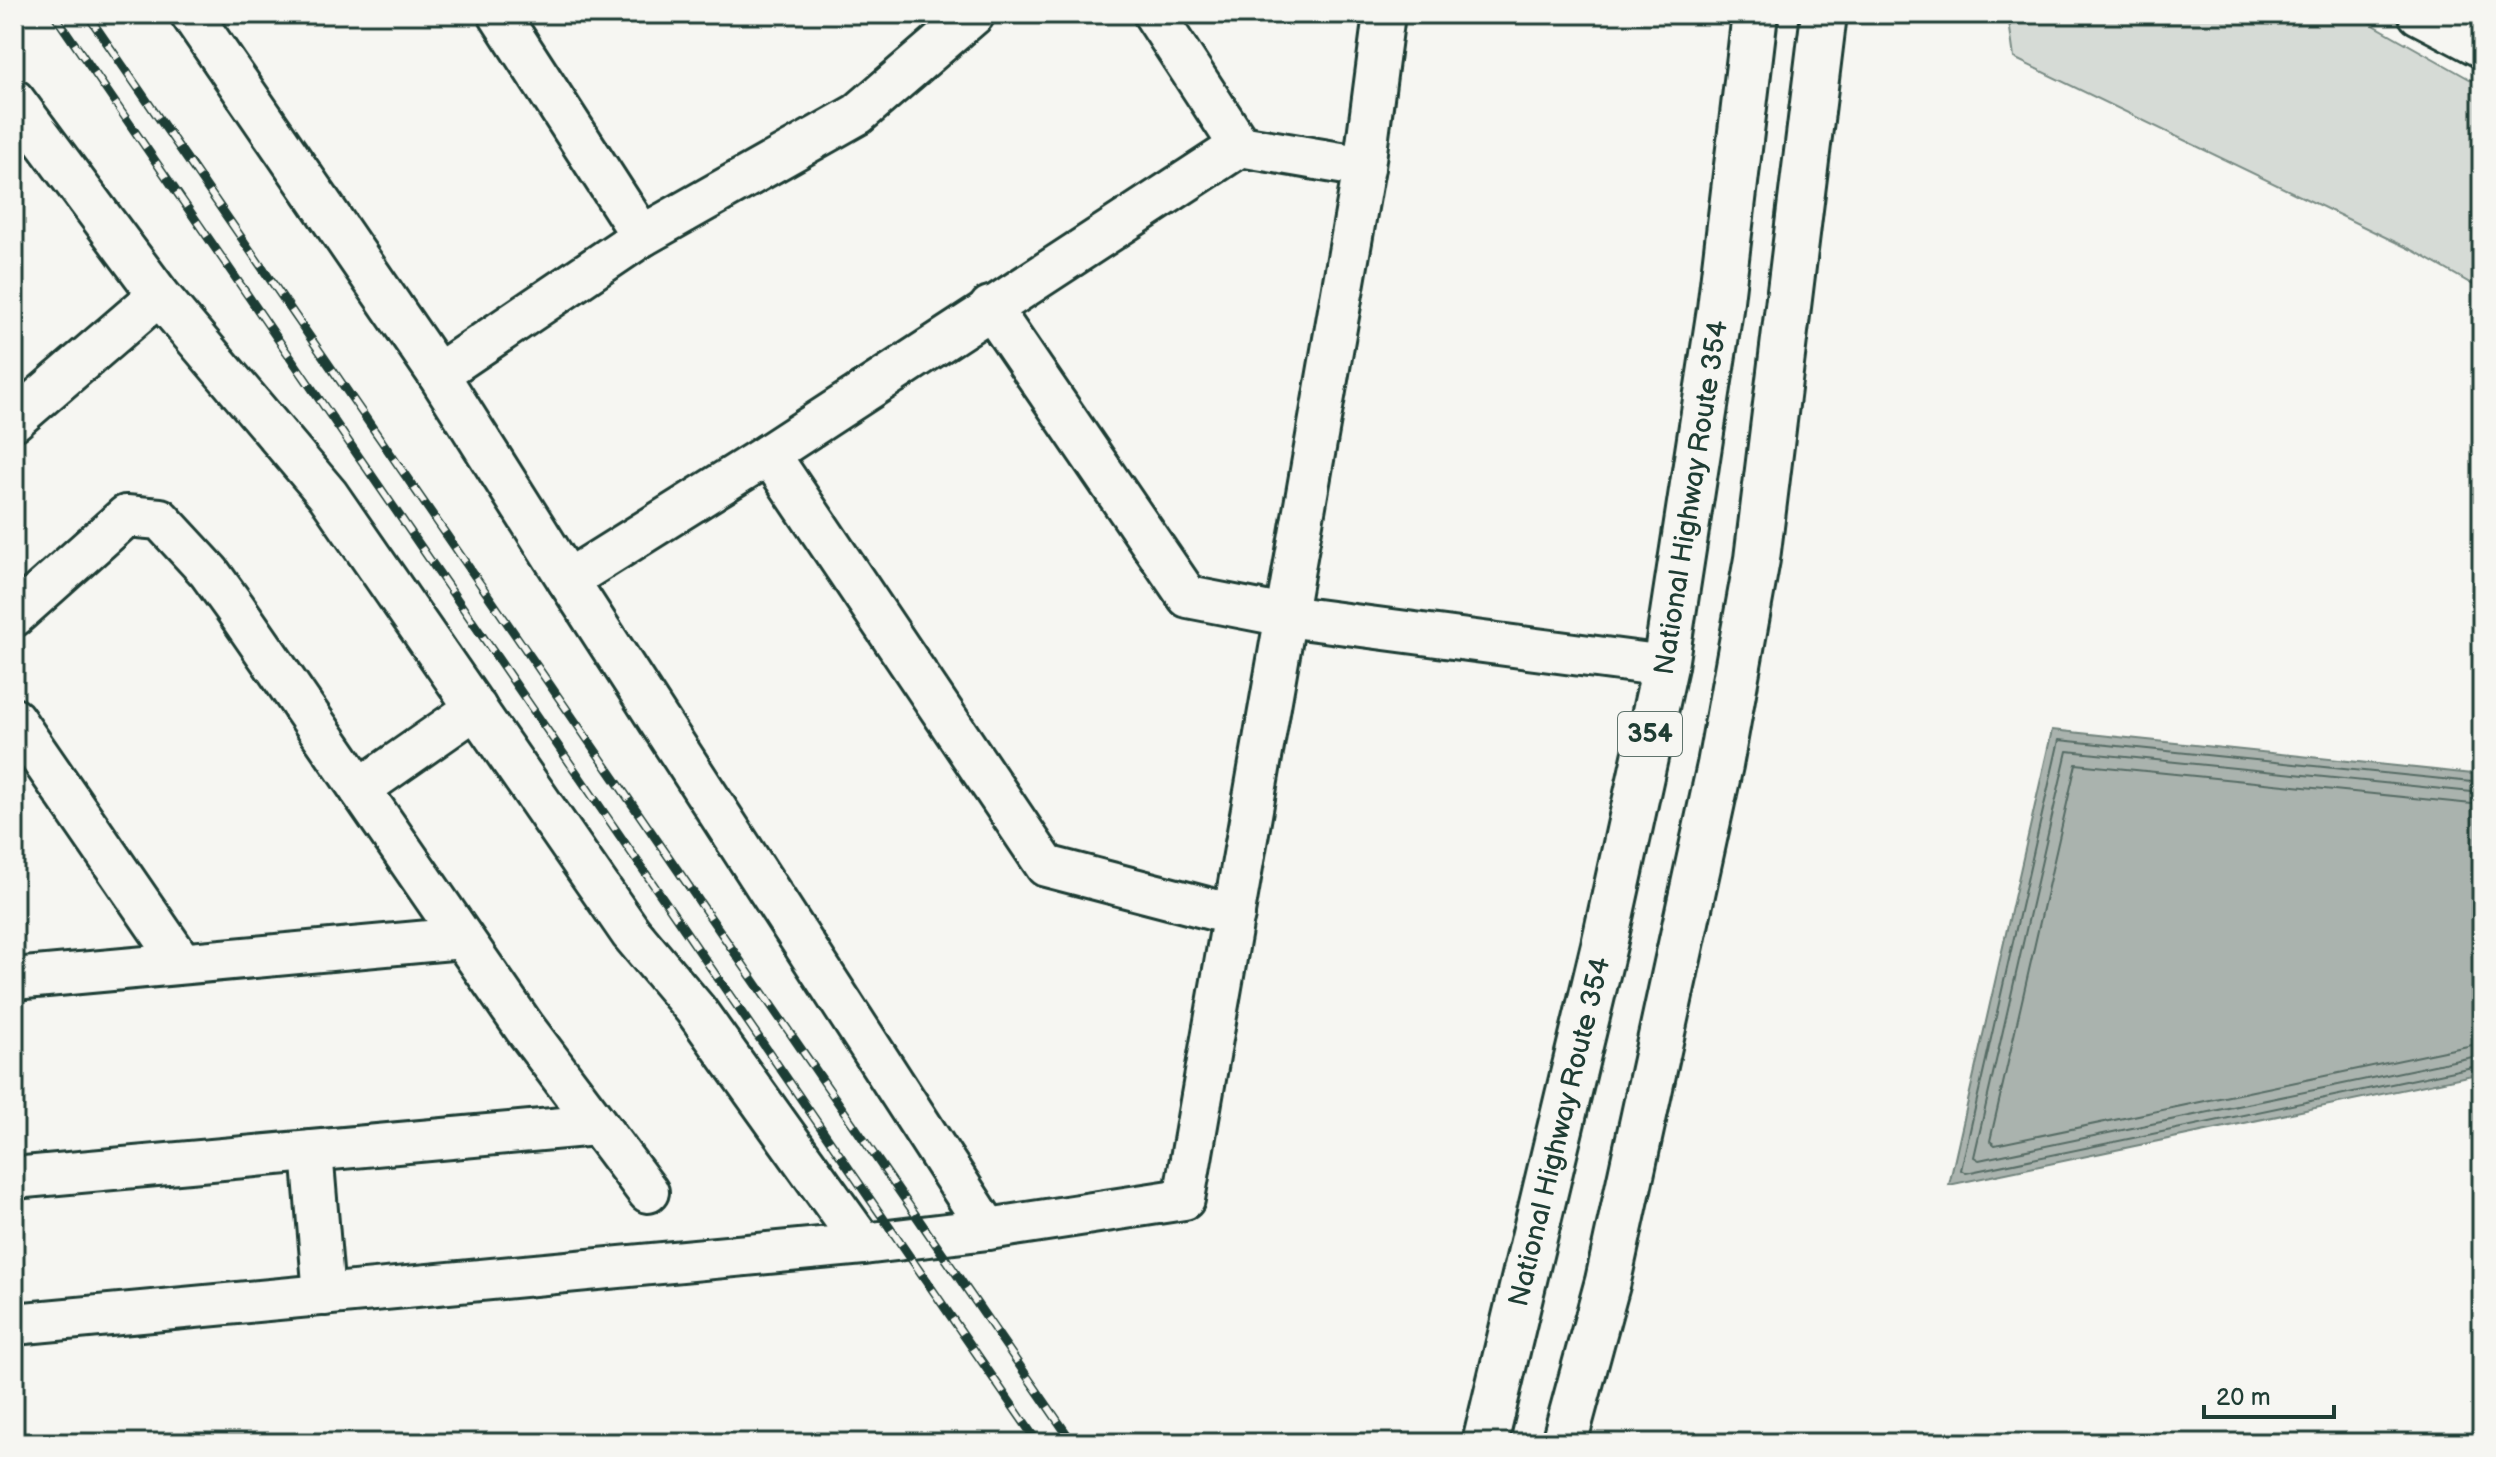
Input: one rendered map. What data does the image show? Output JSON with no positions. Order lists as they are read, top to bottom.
{
  "streets": {
    "highway": ["National Highway Route 354", "354"]
  },
  "scale_bar": "20 m"
}
